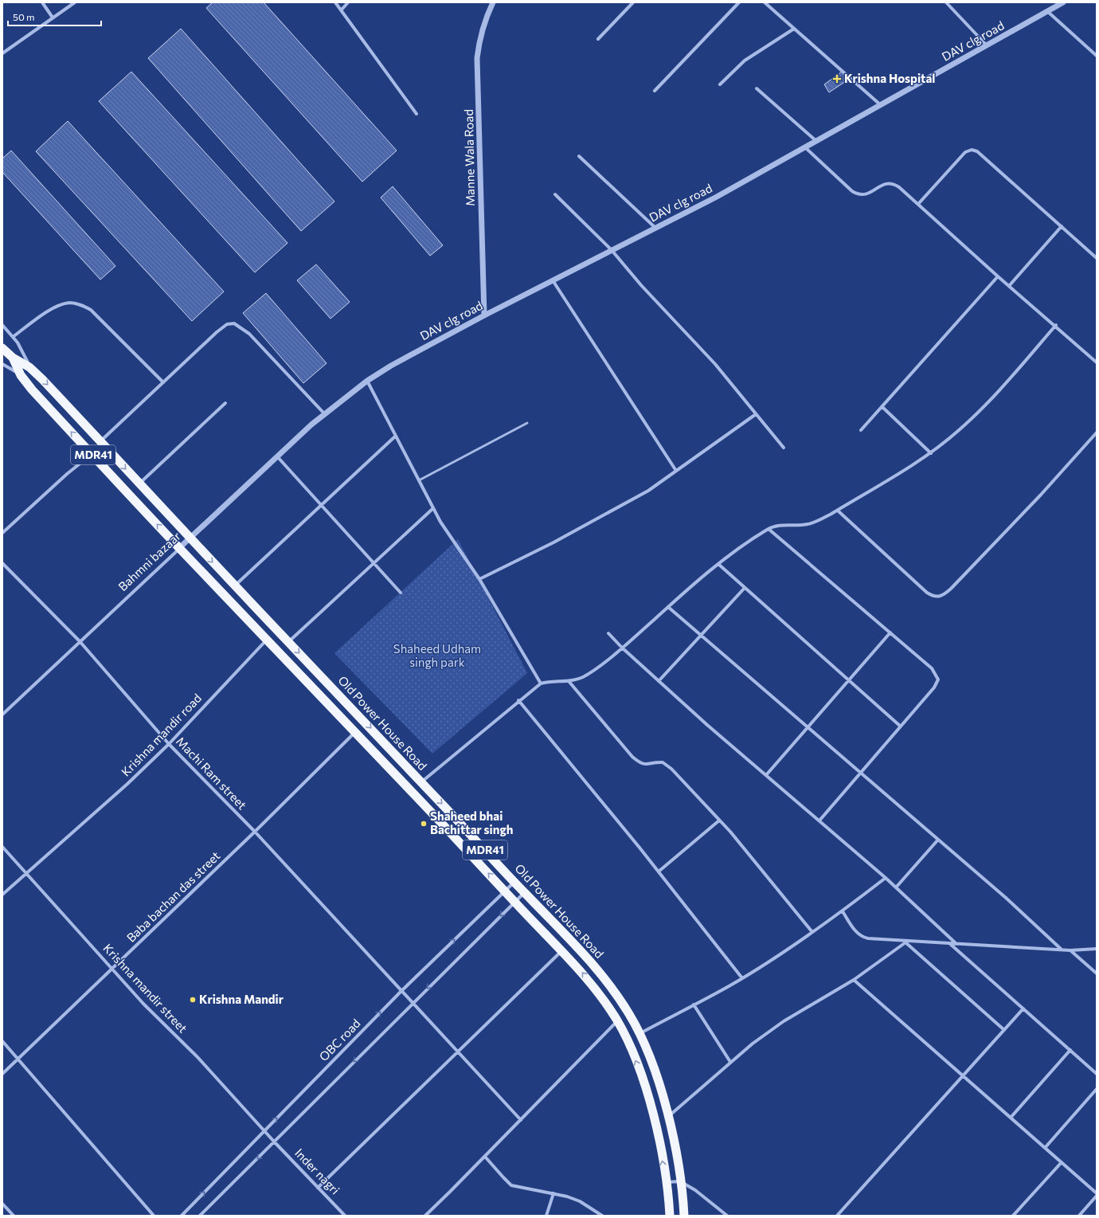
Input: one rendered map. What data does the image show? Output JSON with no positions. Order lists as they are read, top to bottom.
{
  "streets": {
    "highway": ["MDR41", "Old Power House Road"],
    "street": [
      "DAV clg road",
      "Manne Wala Road",
      "Bahmni bazaar",
      "Krishna mandir road",
      "Machi Ram street",
      "Baba bachan das street",
      "Krishna mandir street",
      "OBC road",
      "Inder nagri"
    ]
  },
  "crossings": [
    ["DAV clg road", "Manne Wala Road"],
    ["DAV clg road", "Bahmni bazaar"],
    ["MDR41", "Bahmni bazaar"],
    ["MDR41", "Old Power House Road"],
    ["Bahmni bazaar", "Old Power House Road"],
    ["Bahmni bazaar", "Machi Ram street"],
    ["Old Power House Road", "Krishna mandir road"],
    ["Old Power House Road", "Baba bachan das street"],
    ["Old Power House Road", "OBC road"],
    ["Krishna mandir road", "Machi Ram street"],
    ["Krishna mandir road", "Krishna mandir street"],
    ["Machi Ram street", "Baba bachan das street"],
    ["Machi Ram street", "OBC road"],
    ["Baba bachan das street", "Krishna mandir street"],
    ["Krishna mandir street", "OBC road"],
    ["Krishna mandir street", "Inder nagri"],
    ["OBC road", "Inder nagri"]
  ],
  "parks": ["Shaheed Udham singh park"],
  "places": {
    "health": ["Krishna Hospital"],
    "other": ["Shaheed bhai Bachittar singh", "Krishna Mandir"]
  },
  "scale_bar": "50 m"
}
